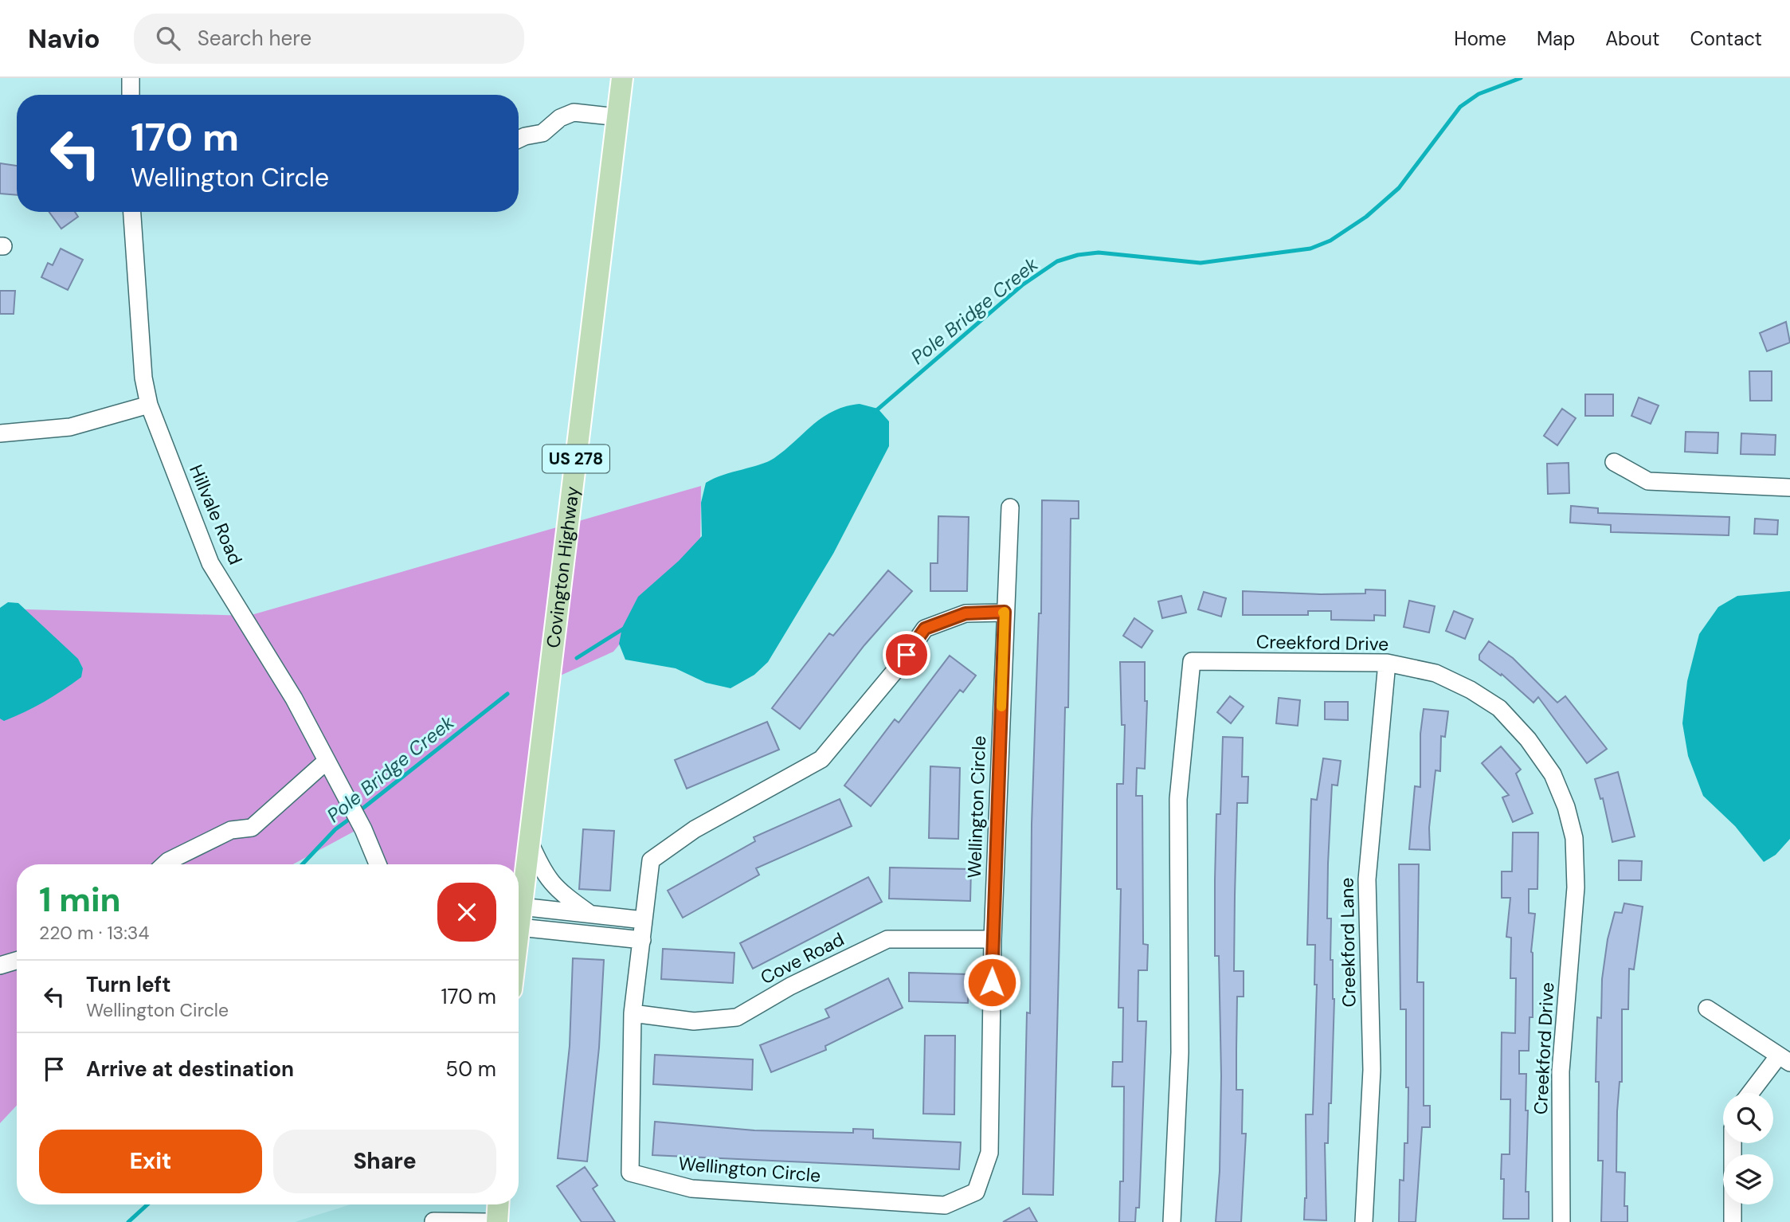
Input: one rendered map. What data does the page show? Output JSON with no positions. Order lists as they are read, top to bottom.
{
  "streets": {
    "main road": ["US 278", "Covington Highway"],
    "street": [
      "Hillvale Road",
      "Creekford Drive",
      "Wellington Circle",
      "Creekford Lane",
      "Cove Road"
    ]
  },
  "crossings": [
    ["Creekford Drive", "Creekford Lane"],
    ["Wellington Circle", "Cove Road"]
  ],
  "water": ["Pole Bridge Creek"],
  "page": {
    "header": "Navio",
    "search": "Search here",
    "nav": [
      "Home",
      "Map",
      "About",
      "Contact"
    ],
    "turn": ["170 m", "Wellington Circle"],
    "heading": ["1 min", "220 m · 13:34"],
    "list": [
      {
        "name": "Turn left",
        "note": "Wellington Circle",
        "value": "170 m"
      },
      {
        "name": "Arrive at destination",
        "value": "50 m"
      }
    ],
    "buttons": ["Exit", "Share"]
  }
}
